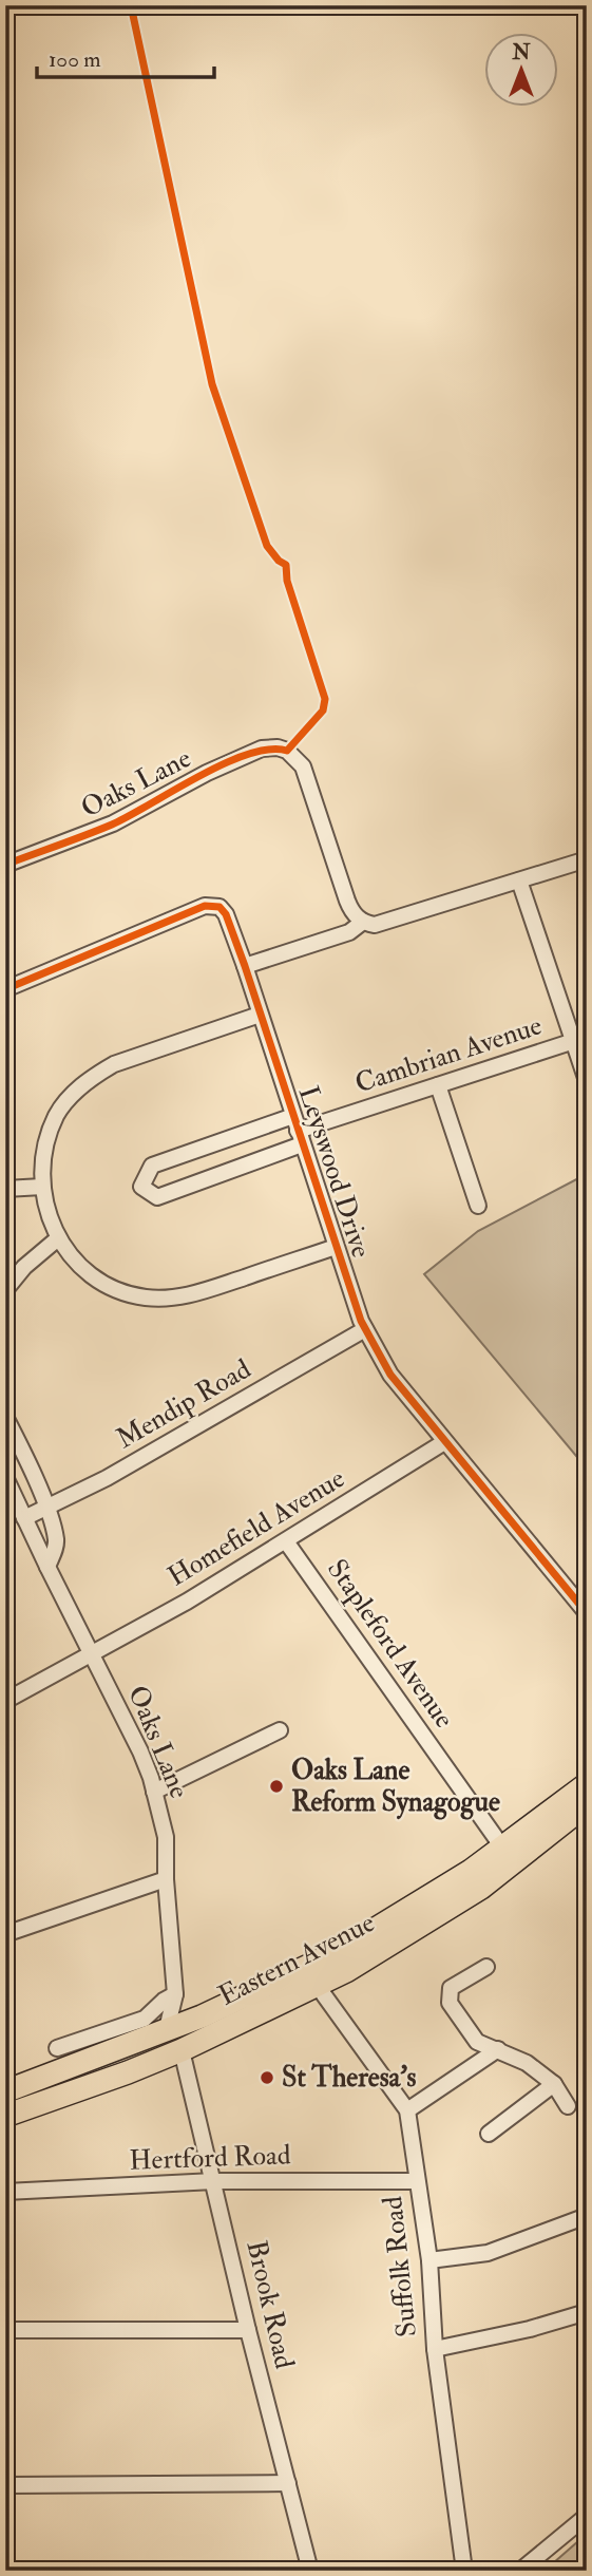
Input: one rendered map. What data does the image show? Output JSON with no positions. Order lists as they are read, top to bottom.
{
  "streets": {
    "highway": ["Eastern Avenue"],
    "street": [
      "Oaks Lane",
      "Cambrian Avenue",
      "Leyswood Drive",
      "Mendip Road",
      "Homefield Avenue",
      "Stapleford Avenue",
      "Hertford Road",
      "Suffolk Road",
      "Brook Road"
    ]
  },
  "crossings": [
    ["Oaks Lane", "Mendip Road"],
    ["Oaks Lane", "Homefield Avenue"],
    ["Oaks Lane", "Eastern Avenue"],
    ["Cambrian Avenue", "Leyswood Drive"],
    ["Leyswood Drive", "Mendip Road"],
    ["Leyswood Drive", "Homefield Avenue"],
    ["Homefield Avenue", "Stapleford Avenue"],
    ["Stapleford Avenue", "Eastern Avenue"],
    ["Eastern Avenue", "Suffolk Road"],
    ["Eastern Avenue", "Brook Road"],
    ["Hertford Road", "Suffolk Road"],
    ["Hertford Road", "Brook Road"]
  ],
  "places": ["Oaks Lane Reform Synagogue", "St Theresa's"],
  "scale_bar": "100 m",
  "north": "top"
}
